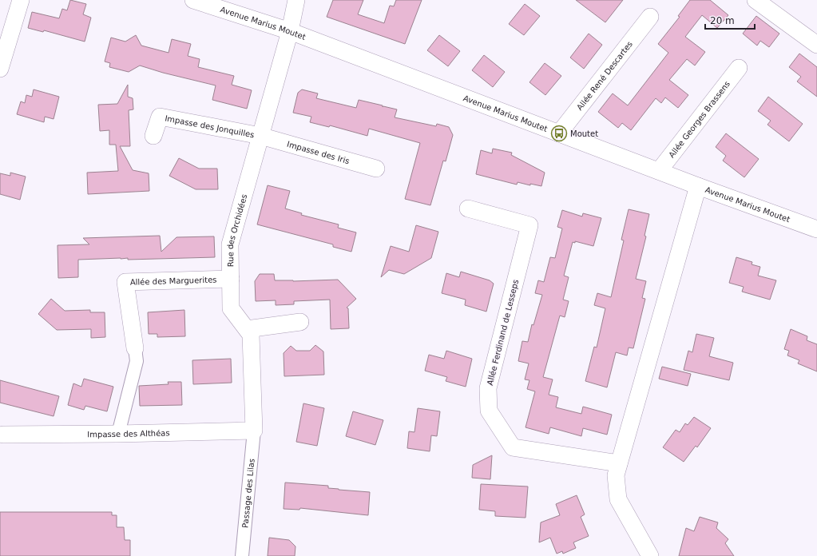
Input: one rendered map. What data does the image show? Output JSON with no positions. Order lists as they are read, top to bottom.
{
  "streets": {
    "street": [
      "Avenue Marius Moutet",
      "Allée René Descartes",
      "Allée Georges Brassens",
      "Impasse des Jonquilles",
      "Impasse des Iris",
      "Rue des Orchidées",
      "Allée des Marguerites",
      "Allée Ferdinand de Lesseps",
      "Impasse des Althéas",
      "Passage des Lilas"
    ]
  },
  "crossings": [
    ["Avenue Marius Moutet", "Allée René Descartes"],
    ["Avenue Marius Moutet", "Allée Georges Brassens"],
    ["Avenue Marius Moutet", "Rue des Orchidées"],
    ["Impasse des Jonquilles", "Impasse des Iris"],
    ["Impasse des Jonquilles", "Rue des Orchidées"],
    ["Impasse des Iris", "Rue des Orchidées"],
    ["Rue des Orchidées", "Allée des Marguerites"],
    ["Rue des Orchidées", "Impasse des Althéas"],
    ["Rue des Orchidées", "Passage des Lilas"],
    ["Impasse des Althéas", "Passage des Lilas"]
  ],
  "places": {
    "bus stop": ["Moutet"]
  },
  "scale_bar": "20 m"
}
